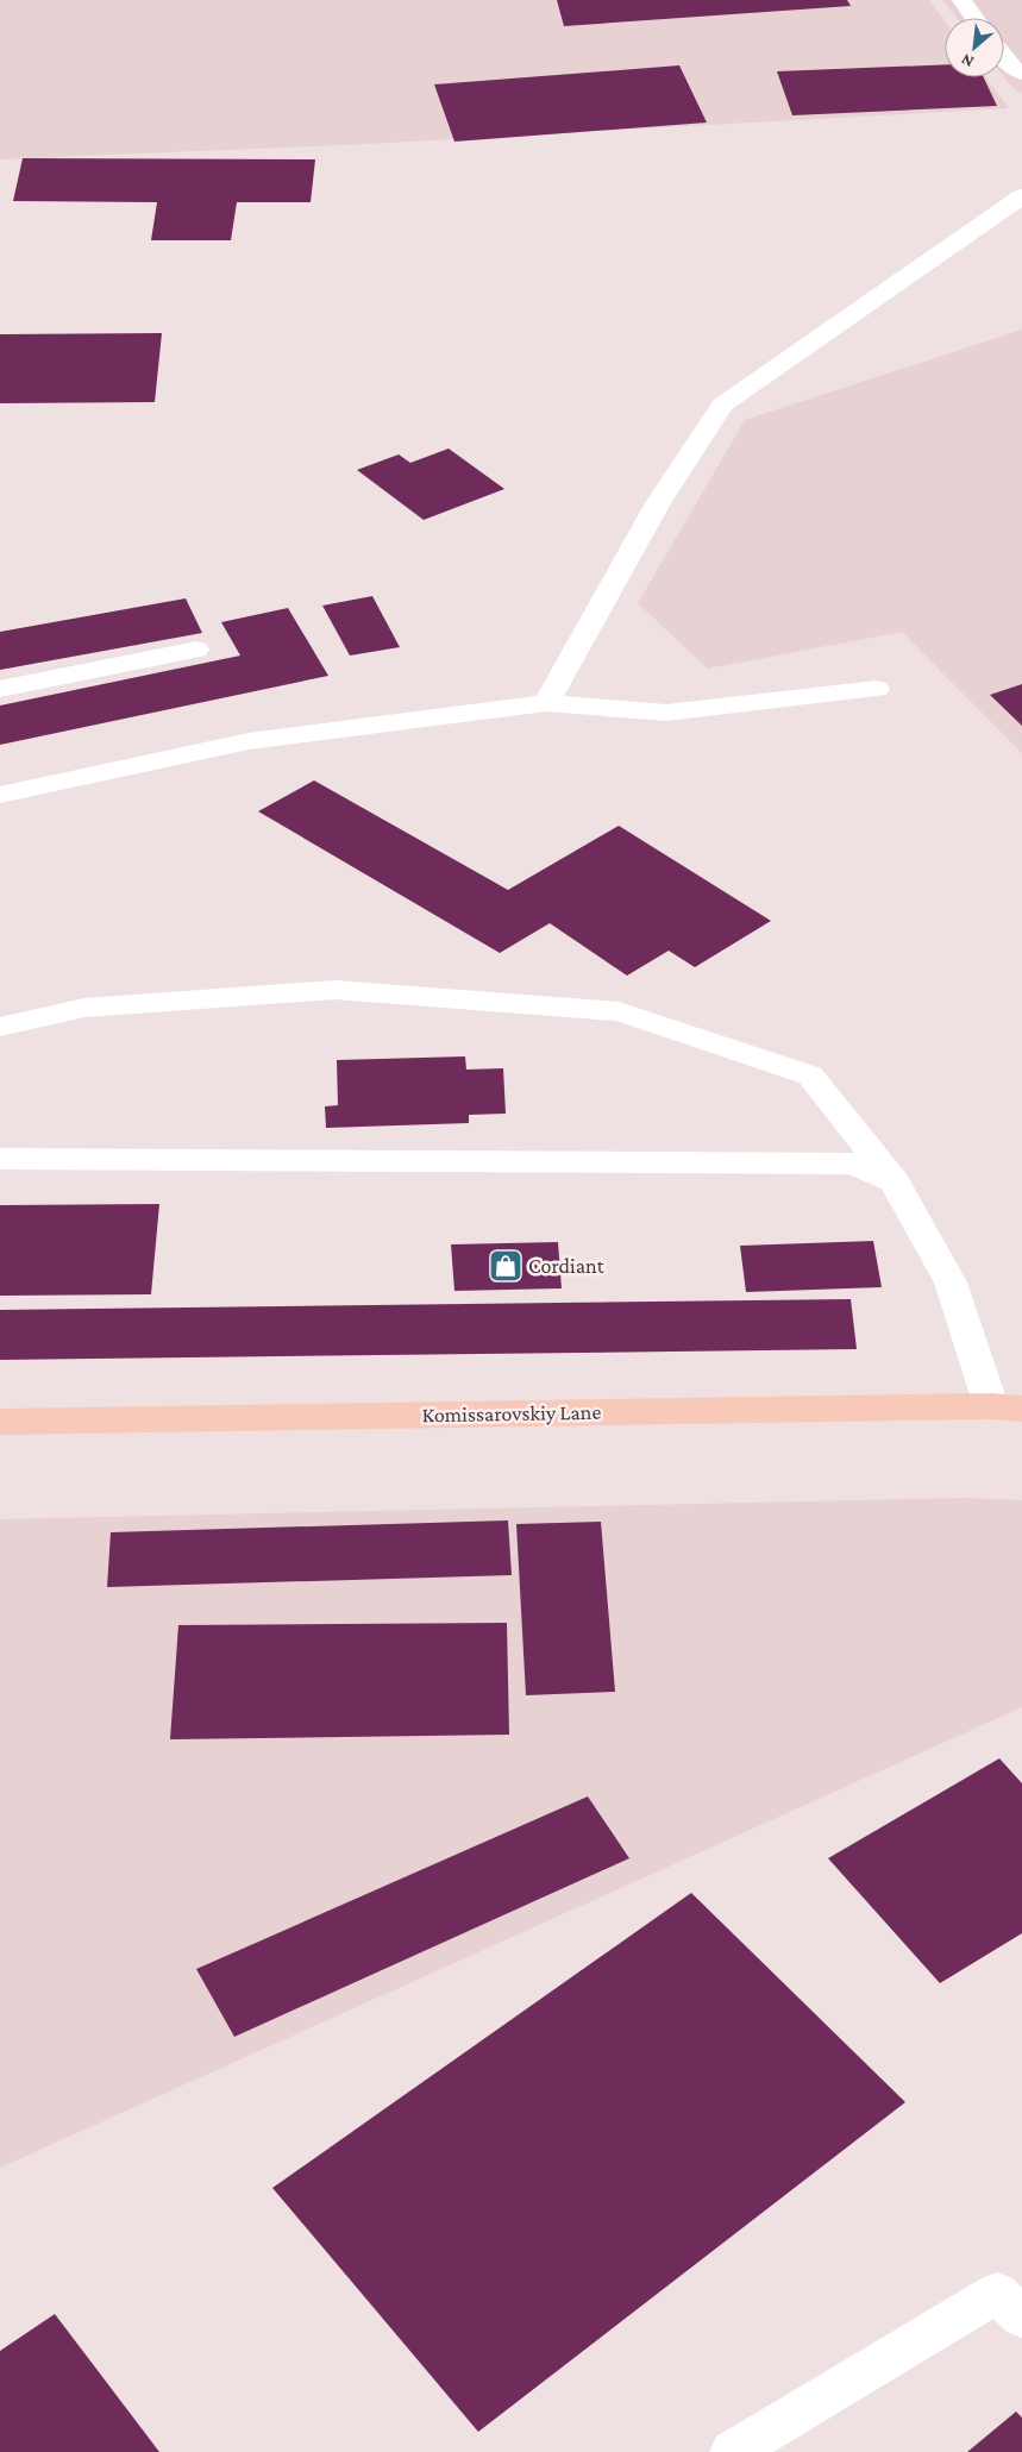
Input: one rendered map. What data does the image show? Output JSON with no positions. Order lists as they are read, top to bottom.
{
  "streets": {
    "main road": ["Komissarovskiy Lane"]
  },
  "places": {
    "shop": ["Cordiant"]
  },
  "north": "bottom left"
}
